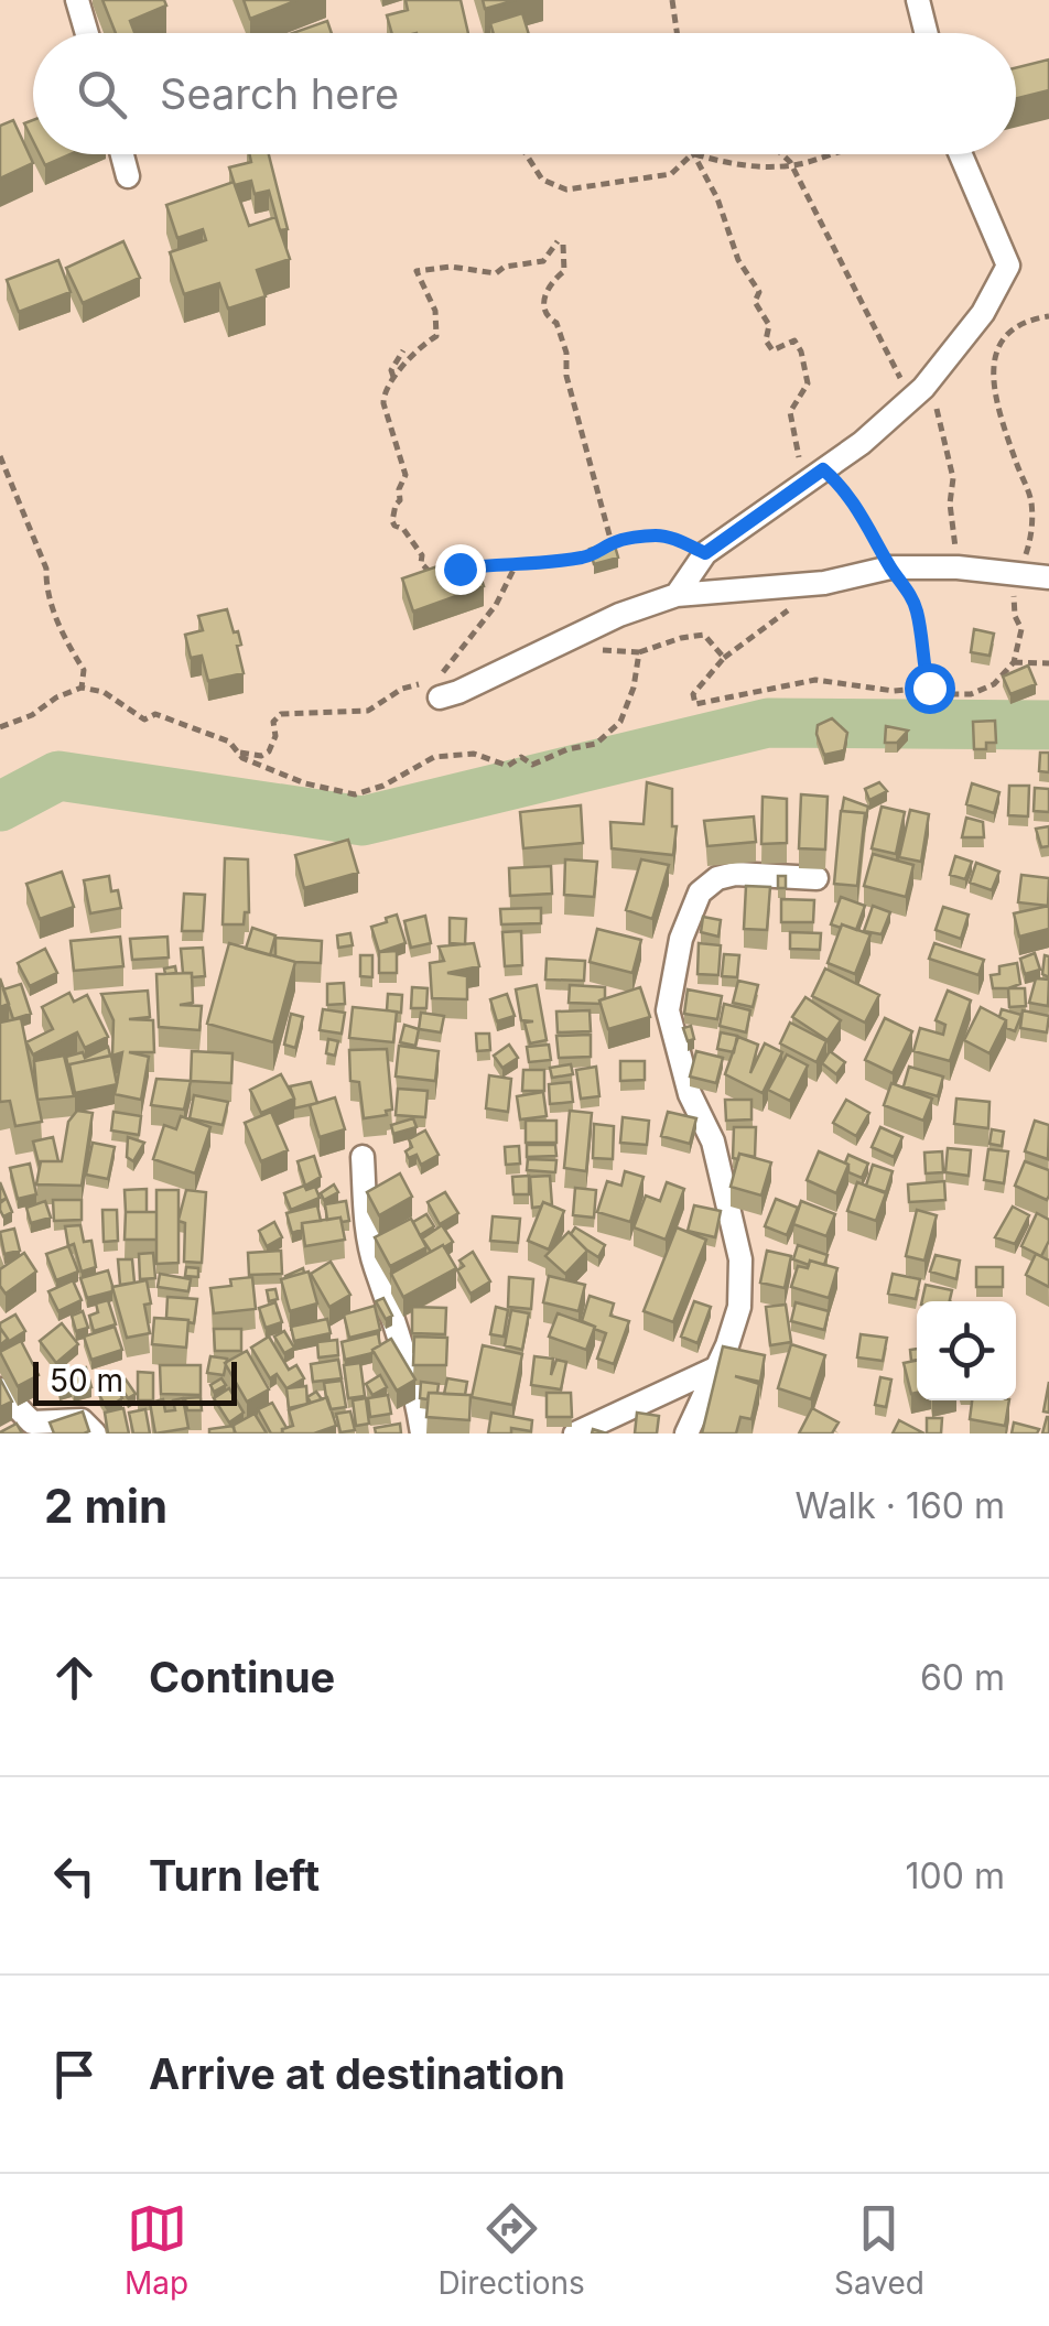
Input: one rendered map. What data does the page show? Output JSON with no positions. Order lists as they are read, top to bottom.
{
  "scale_bar": "50 m",
  "page": {
    "search": "Search here",
    "scale": "50 m",
    "heading": ["2 min", "Walk · 160 m"],
    "list": [
      ["Continue", "60 m"],
      ["Turn left", "100 m"],
      "Arrive at destination"
    ],
    "nav": ["Map", "Directions", "Saved"]
  }
}
